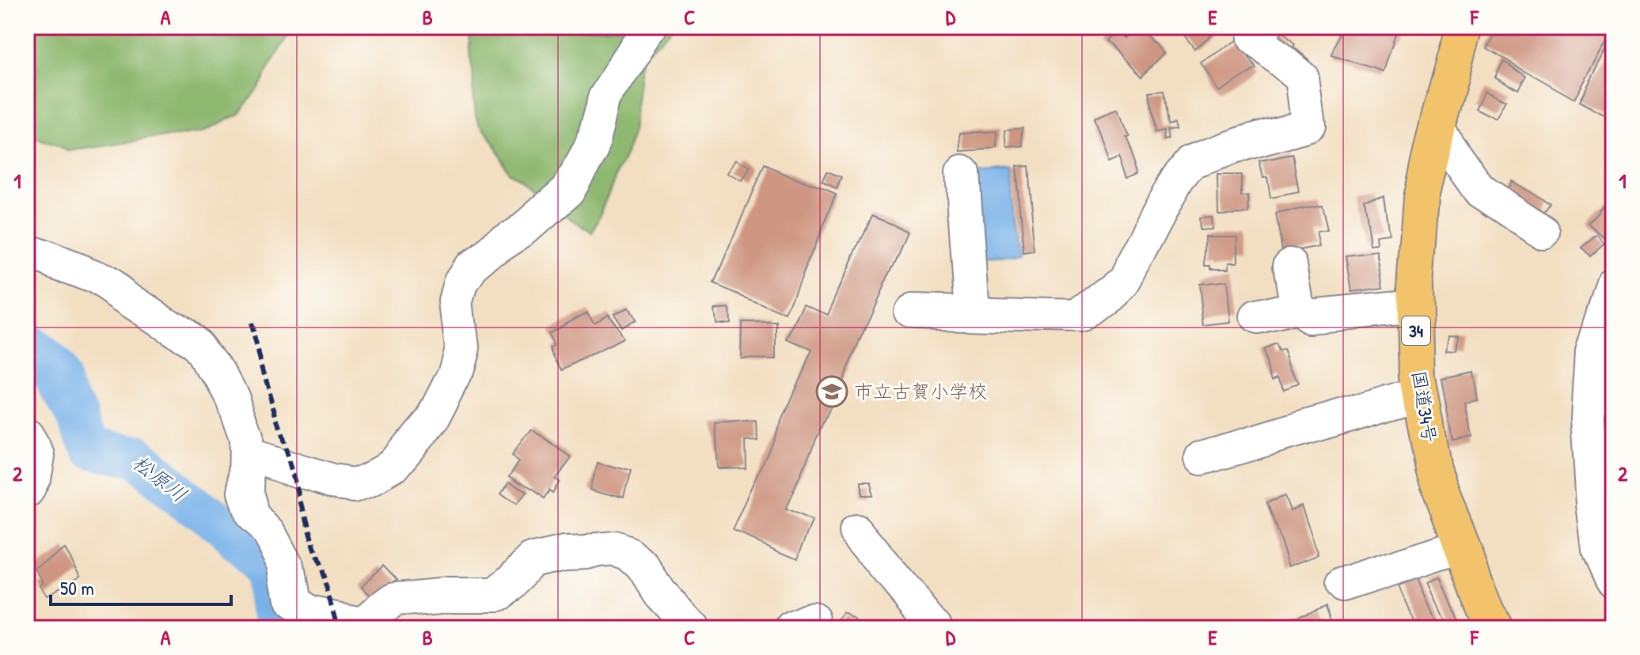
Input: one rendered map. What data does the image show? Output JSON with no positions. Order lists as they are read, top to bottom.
{
  "streets": {
    "highway": ["34", "国道34号"]
  },
  "water": ["松原川"],
  "places": {
    "school or university": ["市立古賀小学校"]
  },
  "scale_bar": "50 m",
  "grid": {
    "columns": [
      "A",
      "B",
      "C",
      "D",
      "E",
      "F"
    ],
    "rows": ["1", "2"]
  }
}
